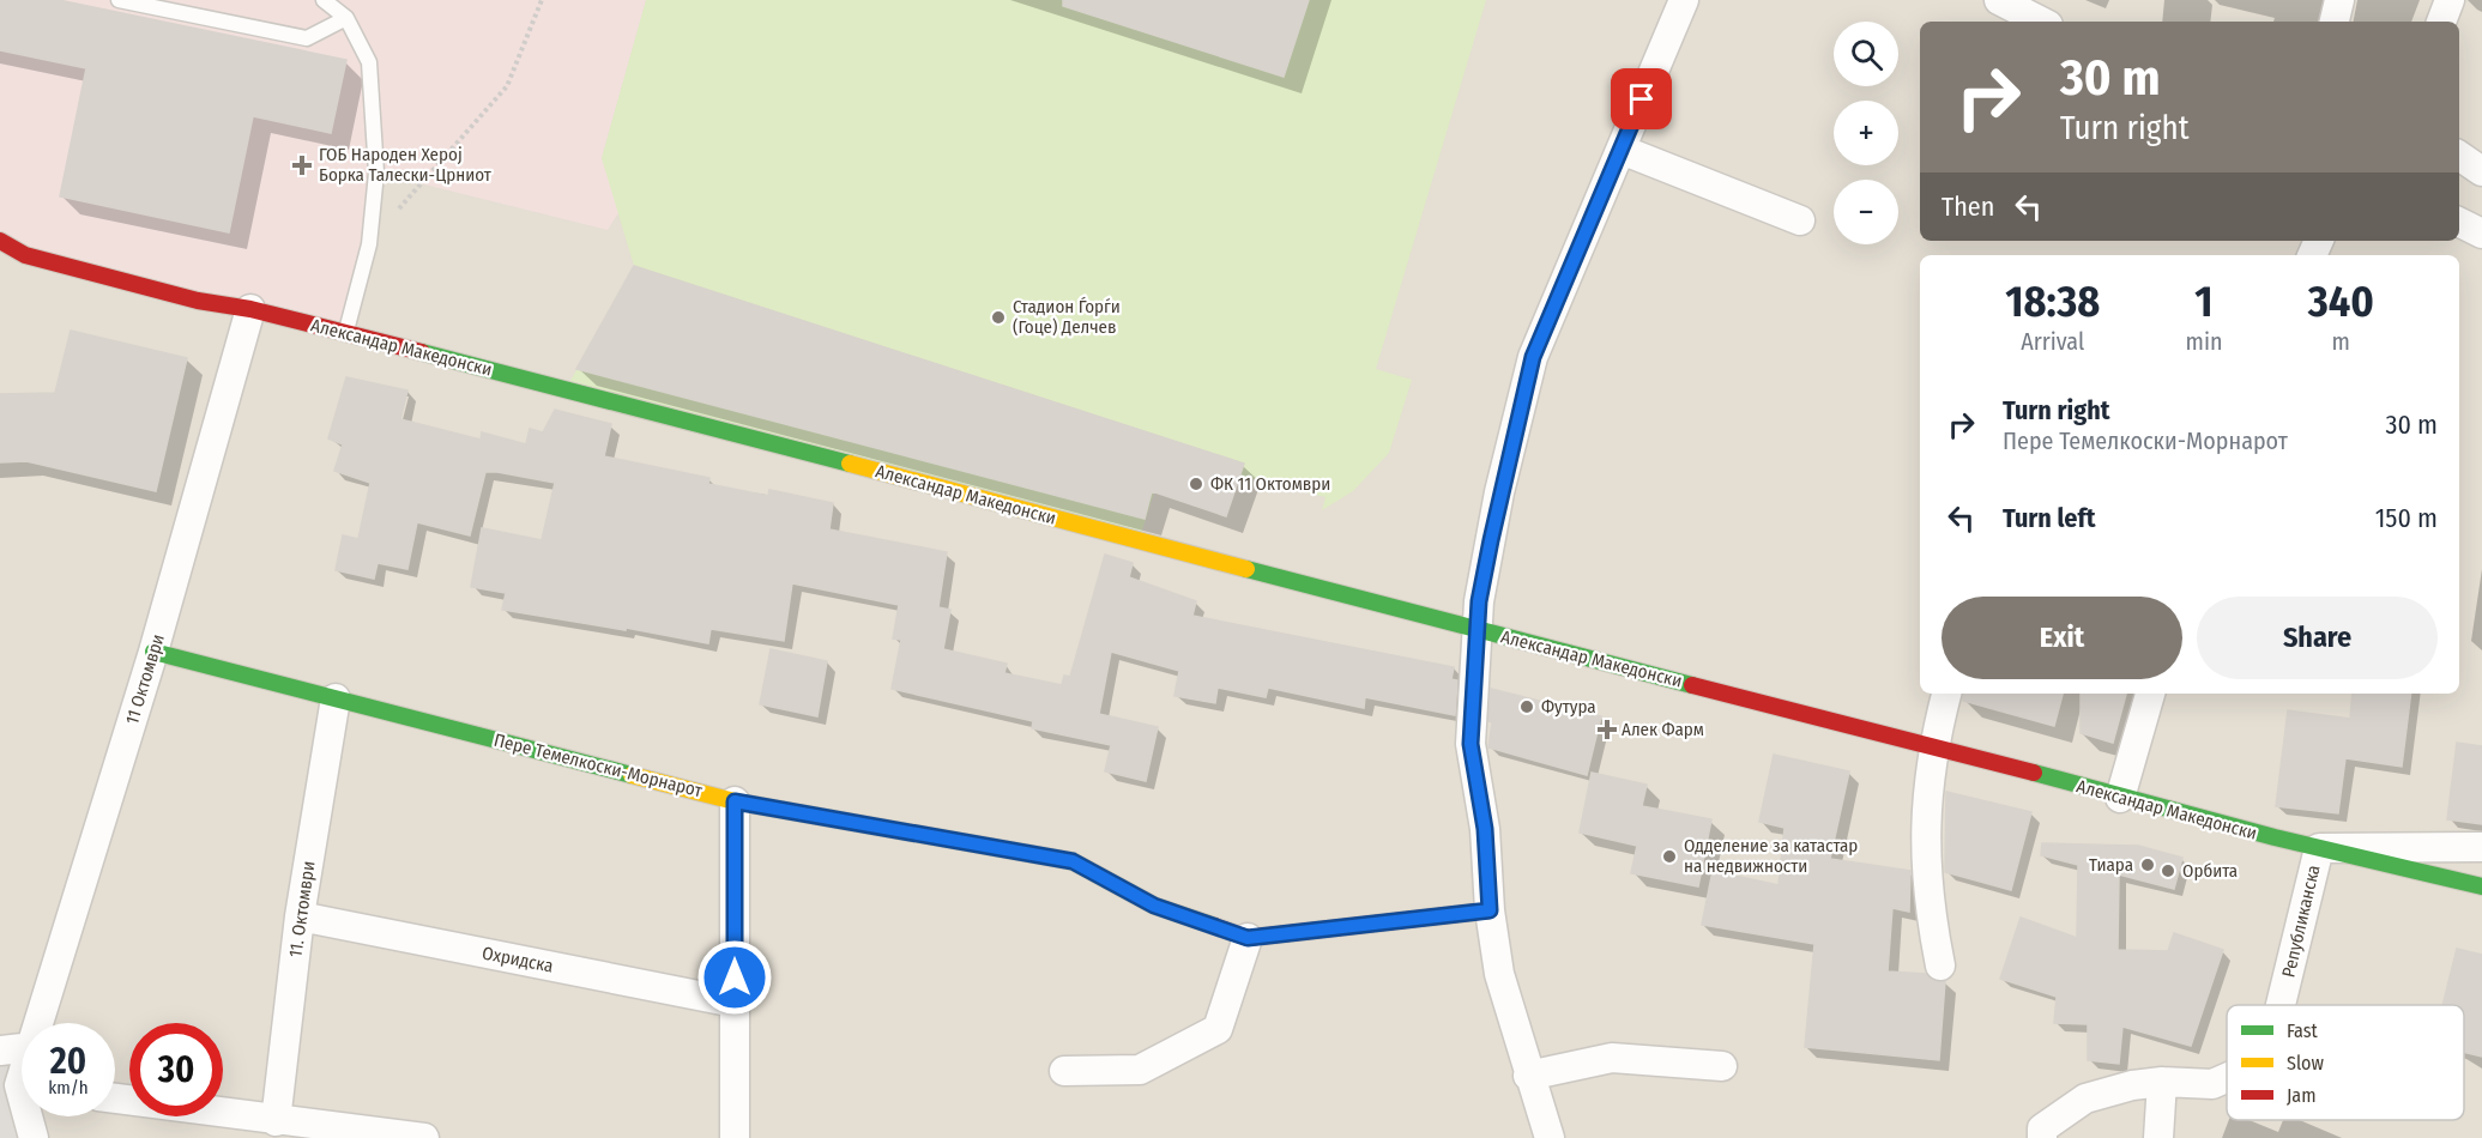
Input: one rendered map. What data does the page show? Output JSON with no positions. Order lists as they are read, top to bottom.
{
  "streets": {
    "street": [
      "Александар Македонски",
      "11 Октомври",
      "Пере Темелкоски-Морнарот",
      "11. Октомври",
      "Републиканска",
      "Охридска"
    ]
  },
  "crossings": [
    ["Александар Македонски", "11 Октомври"],
    ["Александар Македонски", "Републиканска"],
    ["11 Октомври", "Пере Темелкоски-Морнарот"],
    ["Пере Темелкоски-Морнарот", "11. Октомври"],
    ["11. Октомври", "Охридска"]
  ],
  "places": {
    "health": ["ГОБ Народен Херој Борка Талески-Црниот", "Алек Фарм"],
    "other": [
      "Стадион Ѓорѓи (Гоце) Делчев",
      "ФК 11 Октомври",
      "Футура",
      "Одделение за катастар на недвижности",
      "Тиара",
      "Орбита"
    ]
  },
  "legend": ["Fast", "Slow", "Jam"],
  "page": {
    "map_buttons": ["+", "−"],
    "turn": ["30 m", "Turn right"],
    "then": "Then",
    "eta": [
      "18:38",
      "Arrival",
      "1",
      "min",
      "340",
      "m"
    ],
    "list": [
      {
        "name": "Turn right",
        "note": "Пере Темелкоски-Морнарот",
        "value": "30 m"
      },
      {
        "name": "Turn left",
        "value": "150 m"
      }
    ],
    "buttons": ["Exit", "Share"],
    "speed": "20 km/h",
    "limit": "30"
  }
}
